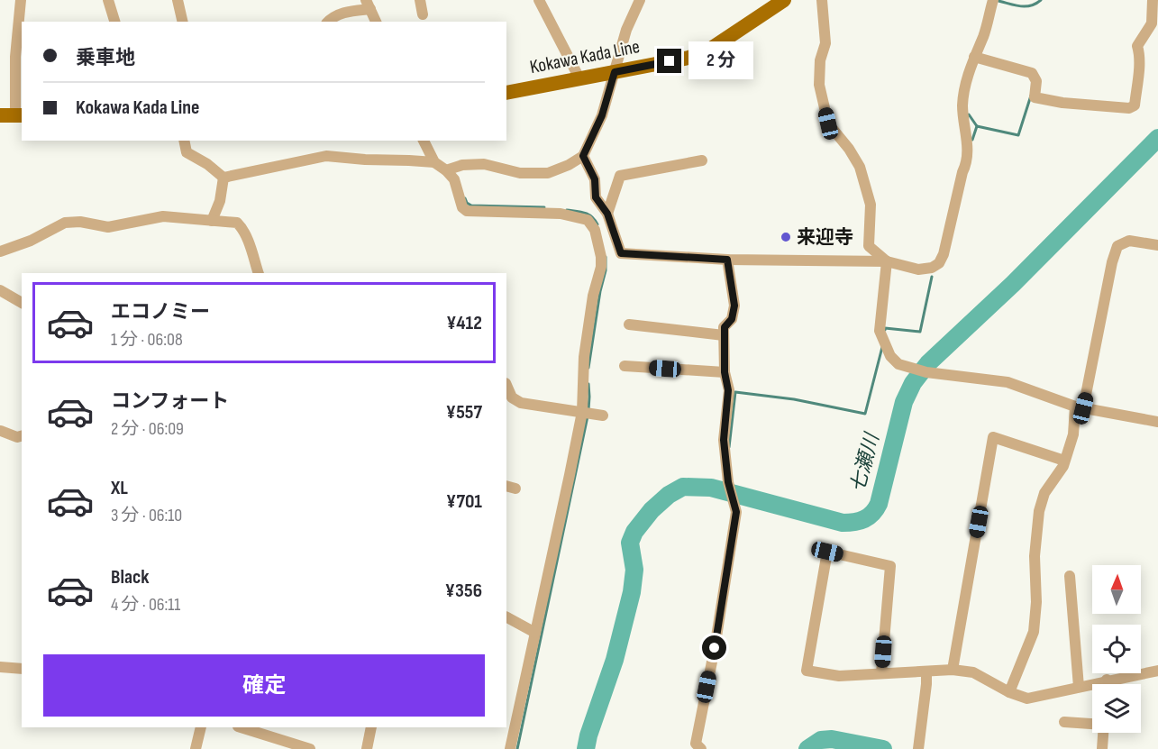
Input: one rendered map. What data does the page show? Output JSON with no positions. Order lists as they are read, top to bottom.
{
  "streets": {
    "main road": ["Kokawa Kada Line"]
  },
  "water": ["七瀬川"],
  "places": ["来迎寺"],
  "north": "top",
  "page": {
    "banner": ["乗車地", "Kokawa Kada Line"],
    "bubble": "2 分",
    "list": [
      {
        "name": "エコノミー",
        "note": "1 分 · 06:08",
        "value": "¥412"
      },
      {
        "name": "コンフォート",
        "note": "2 分 · 06:09",
        "value": "¥557"
      },
      {
        "name": "XL",
        "note": "3 分 · 06:10",
        "value": "¥701"
      },
      {
        "name": "Black",
        "note": "4 分 · 06:11",
        "value": "¥356"
      }
    ],
    "buttons": "確定"
  }
}
